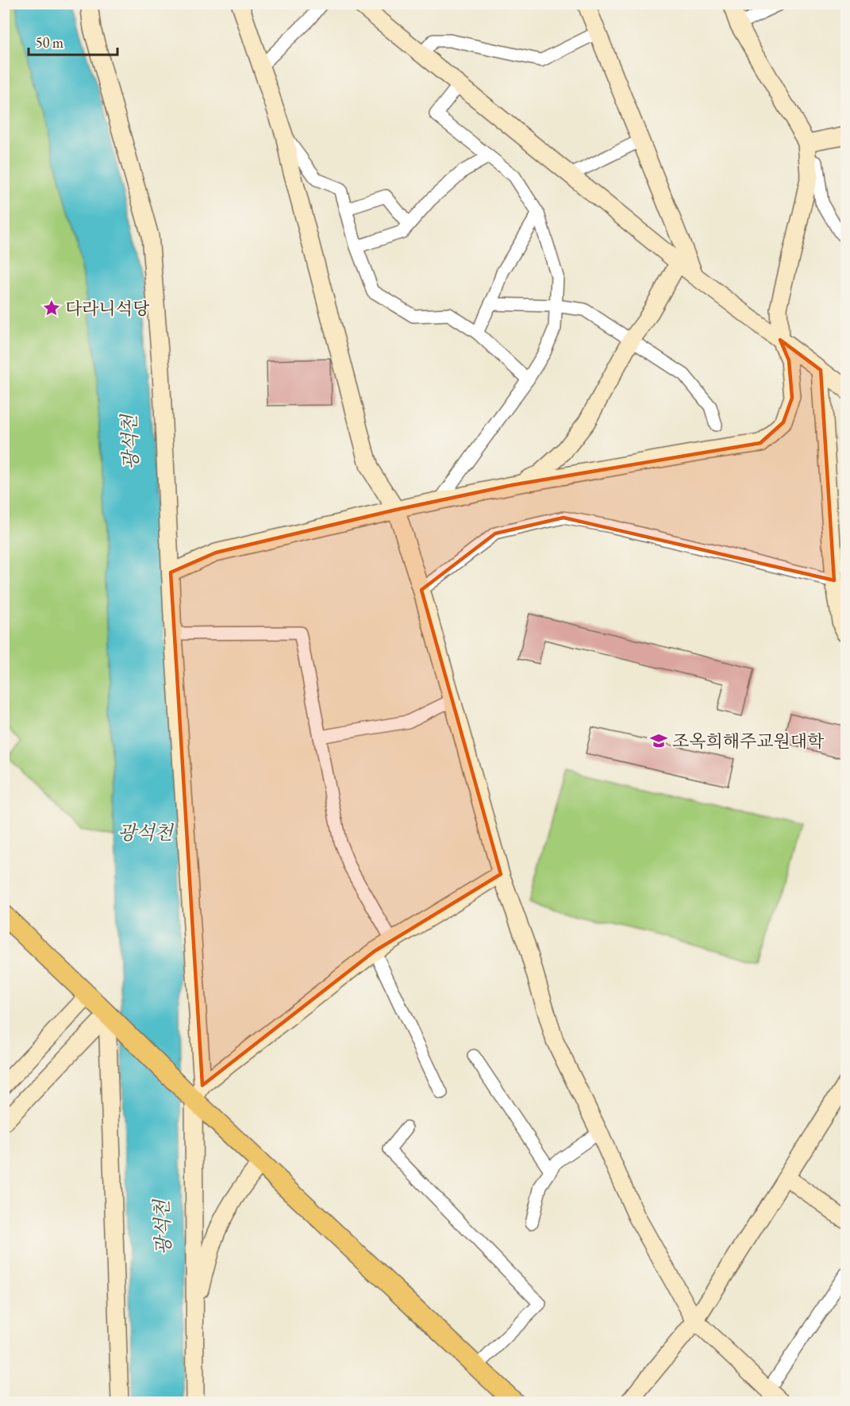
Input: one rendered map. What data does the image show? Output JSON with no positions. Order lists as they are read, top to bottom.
{
  "water": ["광석천"],
  "places": {
    "place": ["다라니석당"],
    "school or university": ["조옥희해주교원대학"]
  },
  "scale_bar": "50 m"
}
